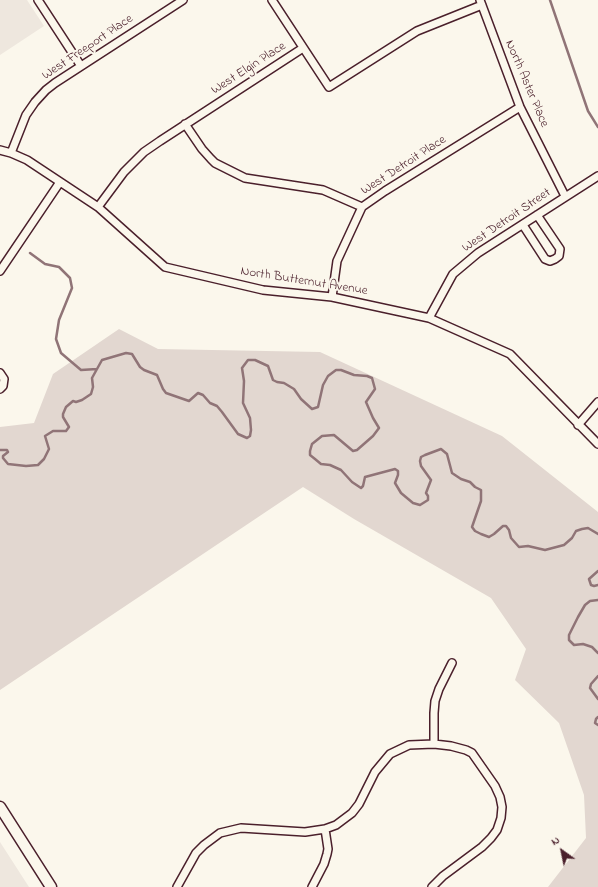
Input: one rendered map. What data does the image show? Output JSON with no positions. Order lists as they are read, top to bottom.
{
  "streets": {
    "street": [
      "West Freeport Place",
      "West Elgin Place",
      "North Aster Place",
      "West Detroit Place",
      "West Detroit Street",
      "North Butternut Avenue"
    ]
  },
  "crossings": [
    ["West Freeport Place", "North Butternut Avenue"],
    ["West Elgin Place", "North Aster Place"],
    ["West Elgin Place", "North Butternut Avenue"],
    ["North Aster Place", "West Detroit Place"],
    ["North Aster Place", "West Detroit Street"],
    ["West Detroit Place", "North Butternut Avenue"],
    ["West Detroit Street", "North Butternut Avenue"]
  ],
  "north": "top left"
}
